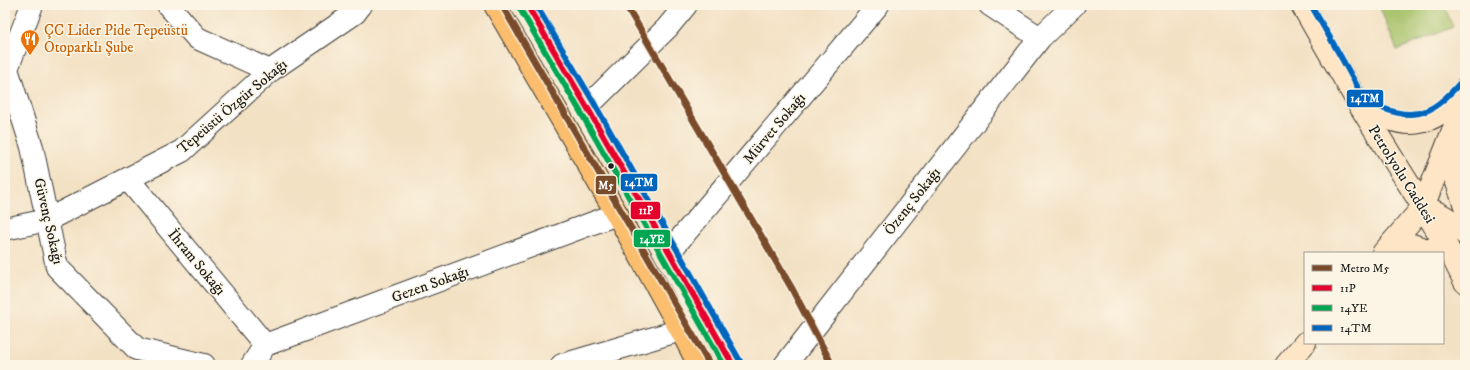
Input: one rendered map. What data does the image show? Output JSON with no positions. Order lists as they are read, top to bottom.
{
  "streets": {
    "main road": ["Petrolyolu Caddesi"],
    "street": [
      "Tepeüstü Özgür Sokağı",
      "Mürvet Sokağı",
      "Özenç Sokağı",
      "Güvenç Sokağı",
      "İhram Sokağı",
      "Gezen Sokağı"
    ]
  },
  "crossings": [
    ["Tepeüstü Özgür Sokağı", "Güvenç Sokağı"],
    ["Tepeüstü Özgür Sokağı", "İhram Sokağı"],
    ["İhram Sokağı", "Gezen Sokağı"]
  ],
  "places": {
    "restaurant": ["ÇC Lider Pide Tepeüstü Otoparklı Şube"]
  },
  "lines": [
    "metro line M5",
    "transit line 11P",
    "transit line 14TM",
    "transit line 14YE"
  ],
  "legend": [
    "Metro M5",
    "11P",
    "14YE",
    "14TM"
  ]
}
